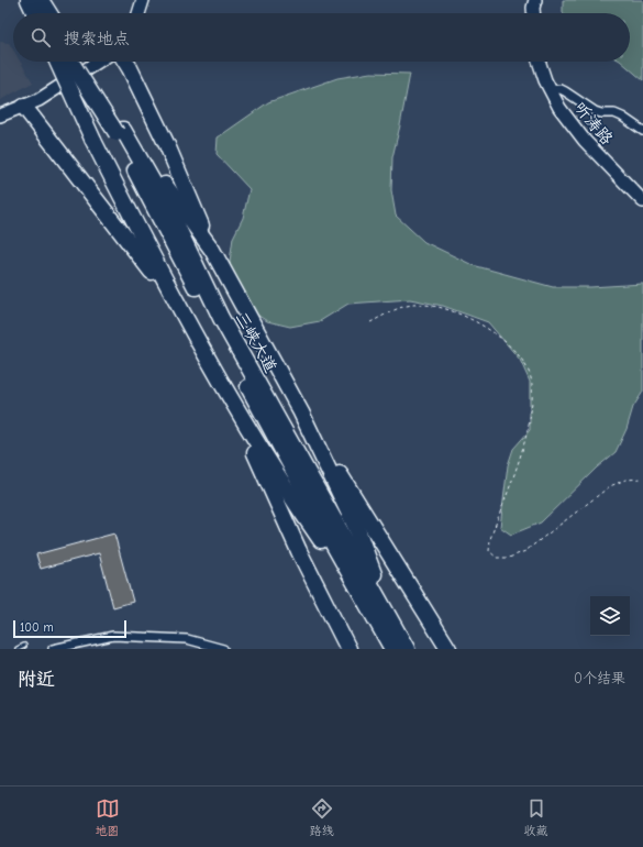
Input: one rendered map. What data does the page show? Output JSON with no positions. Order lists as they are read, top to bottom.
{
  "streets": {
    "highway": ["三峡大道"],
    "street": ["听涛路"]
  },
  "scale_bar": "100 m",
  "page": {
    "search": "搜索地点",
    "scale": "100 m",
    "heading": ["附近", "0个结果"],
    "nav": ["地图", "路线", "收藏"]
  }
}
